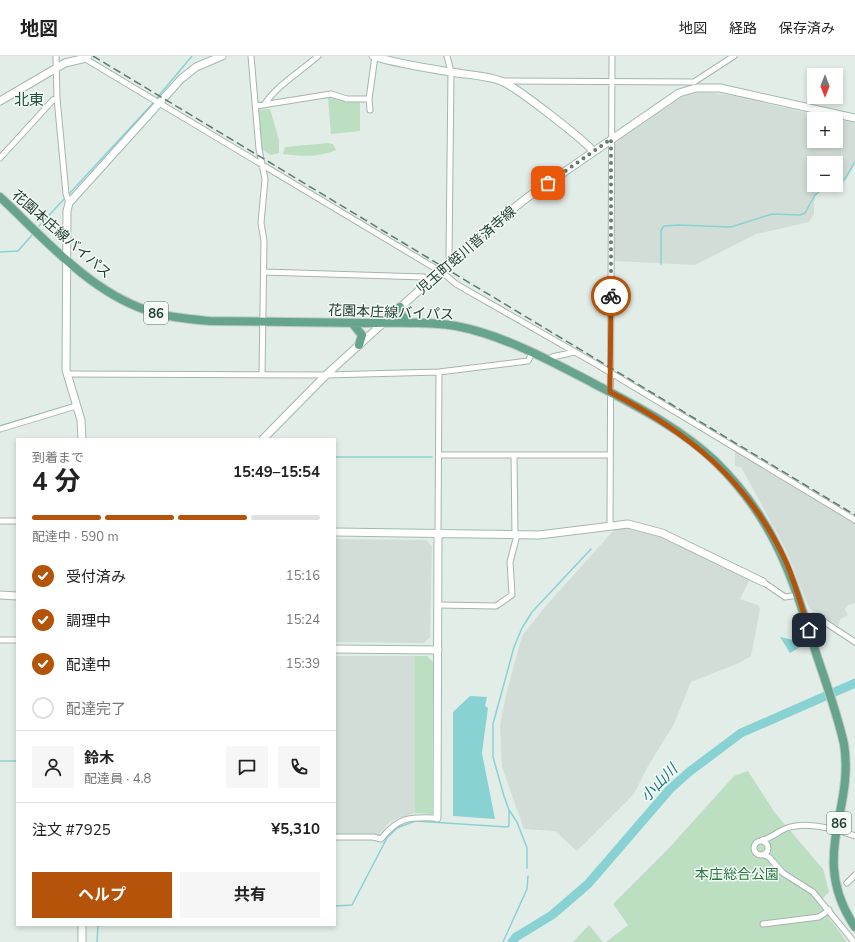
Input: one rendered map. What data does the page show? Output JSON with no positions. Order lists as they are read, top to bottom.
{
  "streets": {
    "main road": ["花園本庄線バイパス", "86"],
    "street": ["児玉町蛭川普済寺線"]
  },
  "crossings": [
    ["花園本庄線バイパス", "児玉町蛭川普済寺線"]
  ],
  "districts": ["北東"],
  "water": ["小山川"],
  "parks": ["本庄総合公園"],
  "north": "bottom",
  "page": {
    "header": "地図",
    "nav": ["地図", "経路", "保存済み"],
    "map_buttons": ["+", "−"],
    "heading": ["4 分", "到着まで", "15:49–15:54"],
    "panel": [
      "鈴木",
      "配達員 · 4.8",
      "注文 #7925",
      "¥5,310"
    ],
    "bar": "配達中 · 590 m",
    "list": [
      ["受付済み", "15:16"],
      ["調理中", "15:24"],
      ["配達中", "15:39"],
      "配達完了"
    ],
    "buttons": ["ヘルプ", "共有"]
  }
}
